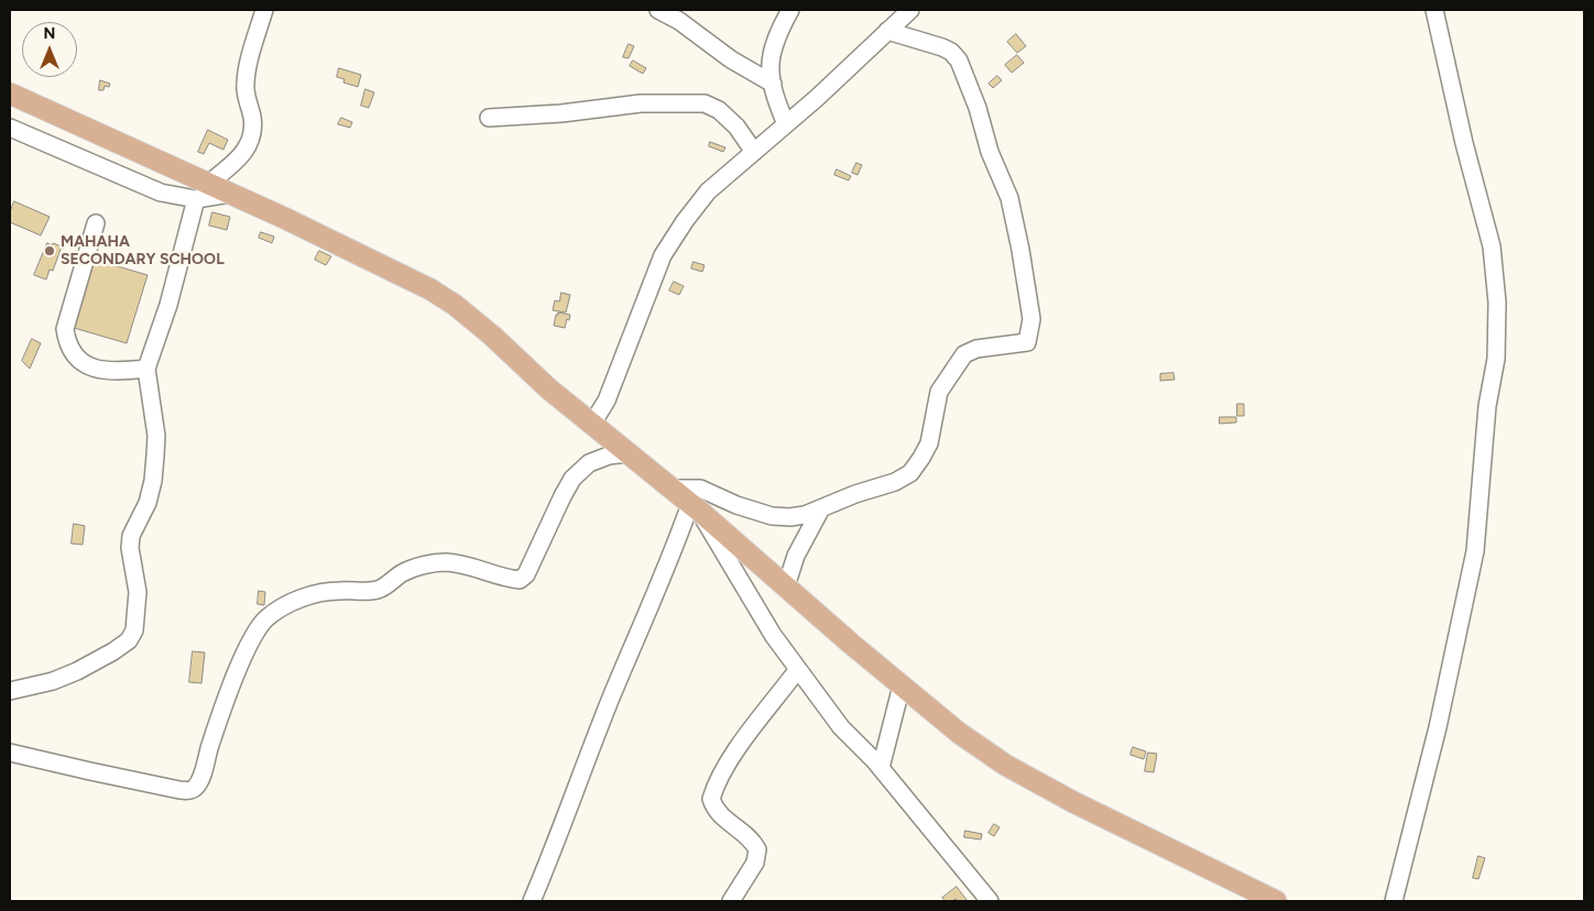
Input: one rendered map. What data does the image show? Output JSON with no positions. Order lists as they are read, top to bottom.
{
  "places": ["MAHAHA SECONDARY SCHOOL"],
  "north": "top"
}
